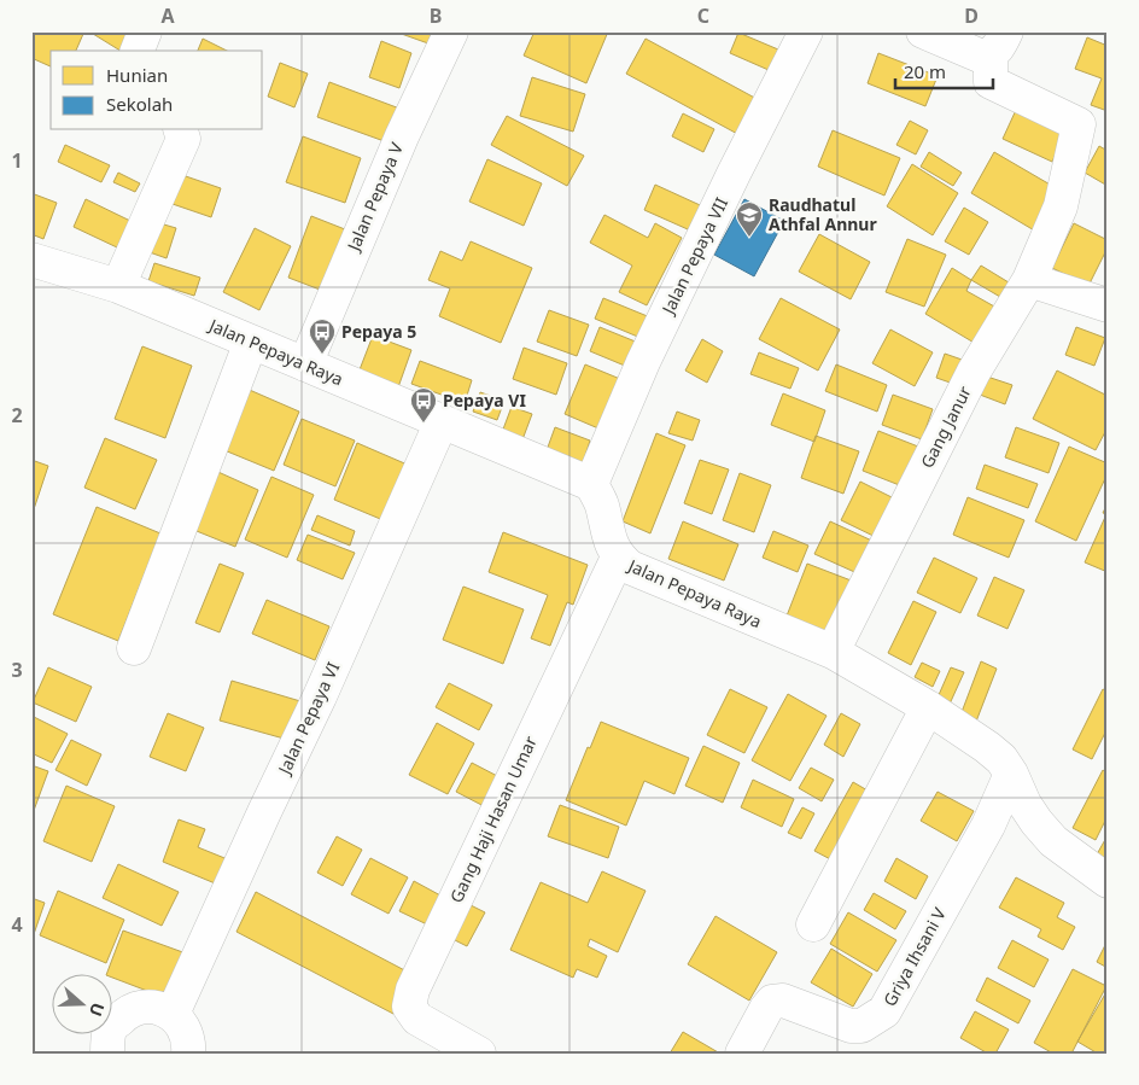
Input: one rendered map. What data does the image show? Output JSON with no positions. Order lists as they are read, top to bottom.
{
  "streets": {
    "street": [
      "Jalan Pepaya V",
      "Jalan Pepaya VII",
      "Jalan Pepaya Raya",
      "Gang Janur",
      "Jalan Pepaya VI",
      "Gang Haji Hasan Umar",
      "Griya Ihsani V"
    ]
  },
  "crossings": [
    ["Jalan Pepaya V", "Jalan Pepaya Raya"],
    ["Jalan Pepaya VII", "Jalan Pepaya Raya"],
    ["Jalan Pepaya Raya", "Gang Janur"],
    ["Jalan Pepaya Raya", "Jalan Pepaya VI"],
    ["Jalan Pepaya Raya", "Gang Haji Hasan Umar"],
    ["Jalan Pepaya Raya", "Griya Ihsani V"]
  ],
  "places": {
    "school or university": ["Raudhatul Athfal Annur"],
    "bus stop": ["Pepaya 5", "Pepaya VI"]
  },
  "legend": ["Hunian", "Sekolah"],
  "scale_bar": "20 m",
  "north": "right",
  "grid": {
    "columns": [
      "A",
      "B",
      "C",
      "D"
    ],
    "rows": [
      "1",
      "2",
      "3",
      "4"
    ]
  }
}
